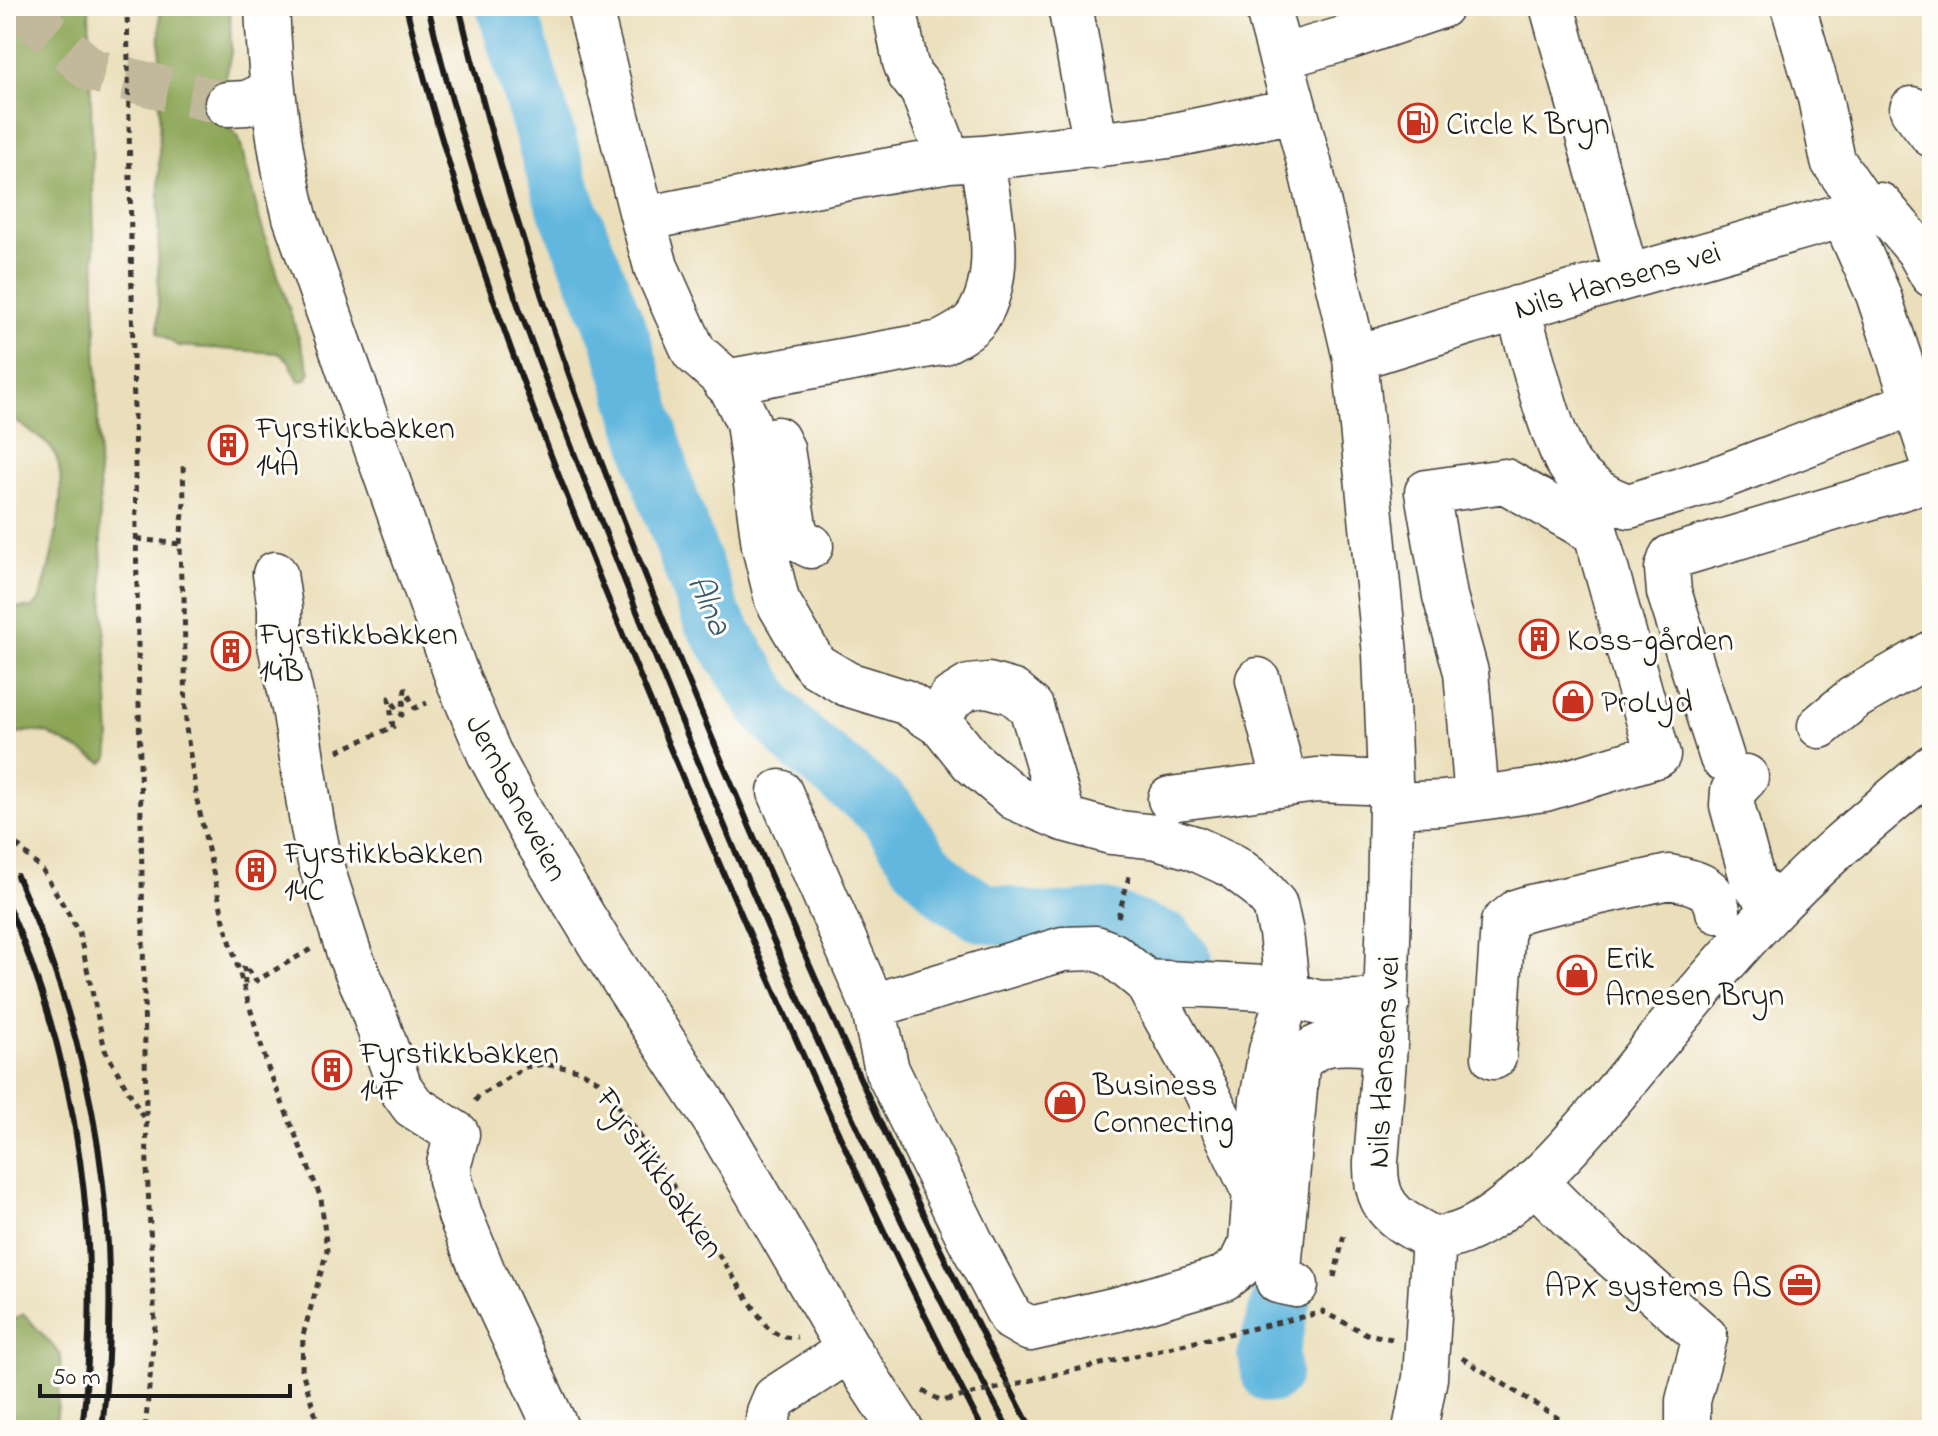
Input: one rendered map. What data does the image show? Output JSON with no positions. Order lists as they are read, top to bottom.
{
  "streets": {
    "street": ["Nils Hansens vei", "Jernbaneveien"],
    "path": ["Fyrstikkbakken"]
  },
  "crossings": [
    ["Jernbaneveien", "Fyrstikkbakken"]
  ],
  "water": ["Alna"],
  "places": {
    "fuel station": ["Circle K Bryn"],
    "building": [
      "Fyrstikkbakken 14A",
      "Koss-gården",
      "Fyrstikkbakken 14B",
      "Fyrstikkbakken 14C",
      "Fyrstikkbakken 14F"
    ],
    "shop": ["ProLyd", "Erik Arnesen Bryn", "Business Connecting"],
    "office": ["APX systems AS"]
  },
  "scale_bar": "50 m"
}
